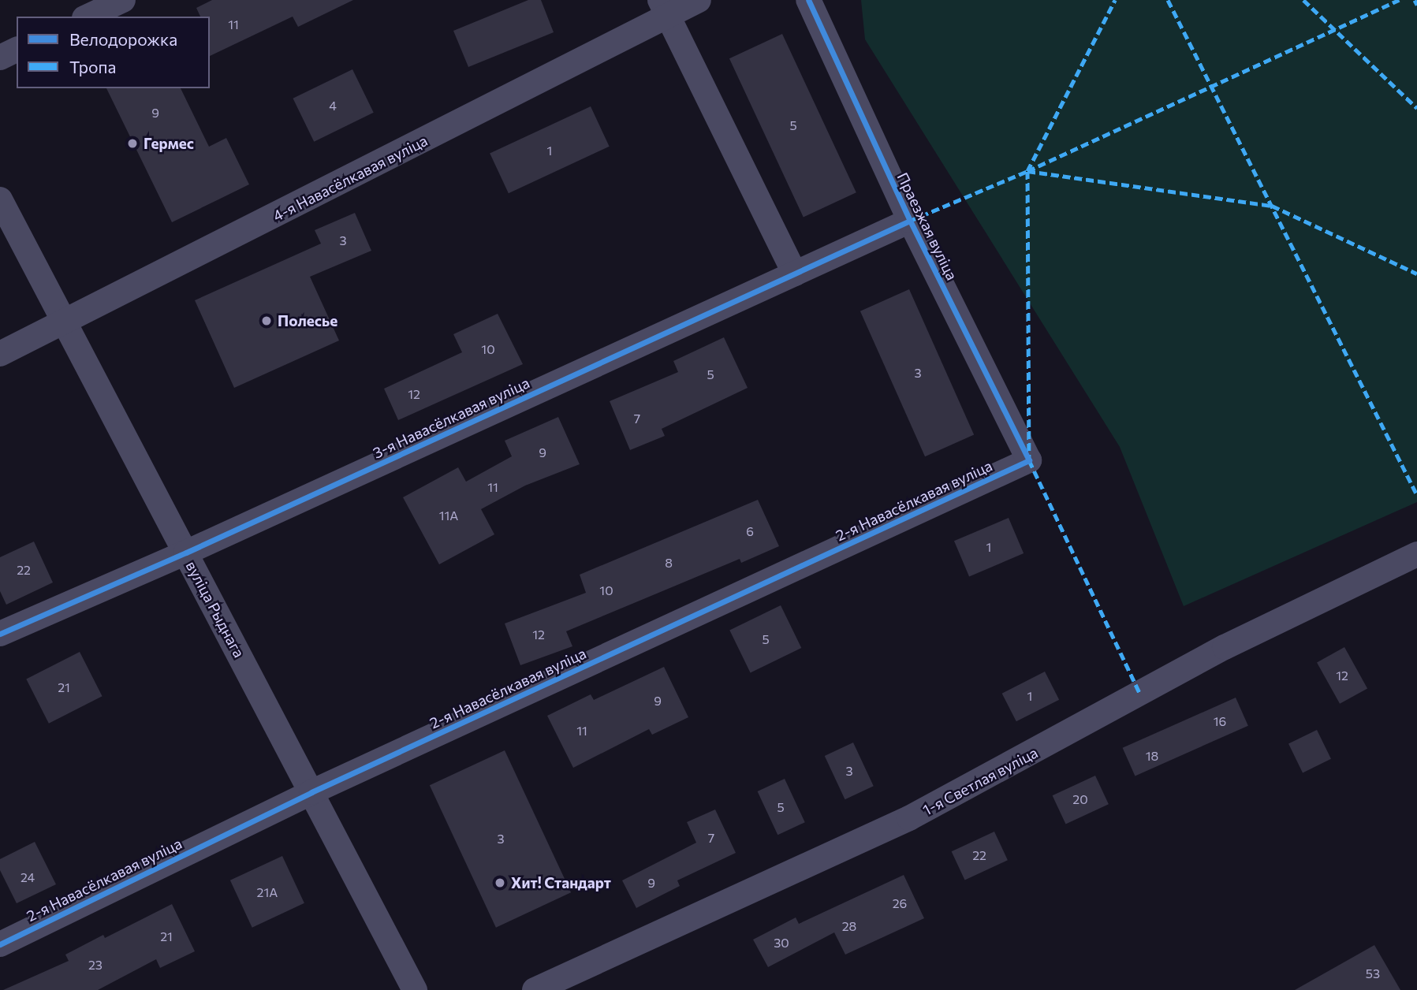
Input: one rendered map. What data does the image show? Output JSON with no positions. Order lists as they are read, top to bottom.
{
  "streets": {
    "street": [
      "4-я Навасёлкавая вуліца",
      "Праезжая вуліца",
      "3-я Навасёлкавая вуліца",
      "2-я Навасёлкавая вуліца",
      "вуліца Рыднага",
      "1-я Светлая вуліца"
    ]
  },
  "crossings": [
    ["4-я Навасёлкавая вуліца", "вуліца Рыднага"],
    ["Праезжая вуліца", "3-я Навасёлкавая вуліца"],
    ["Праезжая вуліца", "2-я Навасёлкавая вуліца"],
    ["3-я Навасёлкавая вуліца", "вуліца Рыднага"],
    ["2-я Навасёлкавая вуліца", "вуліца Рыднага"]
  ],
  "places": ["Гермес", "Полесье", "Хит! Стандарт"],
  "house_numbers": [
    "11",
    "4",
    "9",
    "5",
    "1",
    "3",
    "10",
    "3",
    "5",
    "12",
    "7",
    "9",
    "11",
    "11А",
    "6",
    "1",
    "8",
    "22",
    "10",
    "12",
    "5",
    "12",
    "21",
    "1",
    "9",
    "16",
    "11",
    "18",
    "3",
    "20",
    "5",
    "7",
    "3",
    "22",
    "24",
    "9",
    "21А",
    "26",
    "28",
    "21",
    "30",
    "23",
    "53"
  ],
  "legend": ["Велодорожка", "Тропа"]
}
